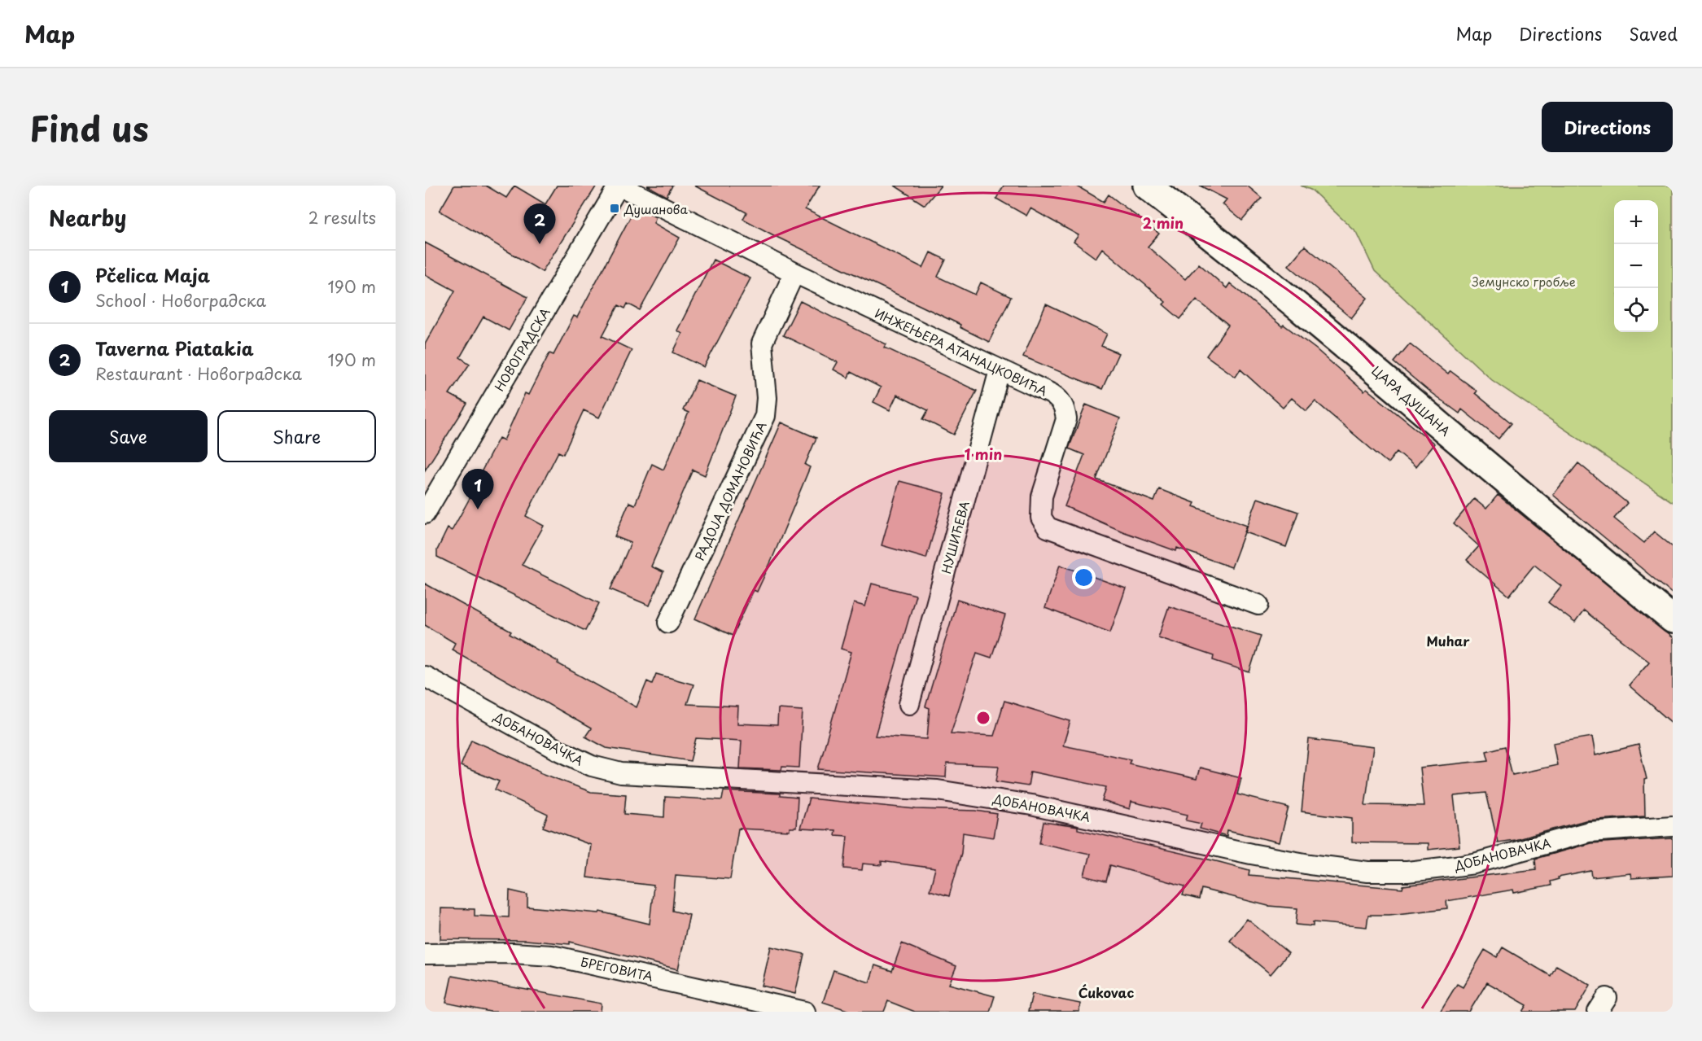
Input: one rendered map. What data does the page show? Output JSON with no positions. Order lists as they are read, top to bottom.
{
  "streets": {
    "main road": ["ЦАРА ДУШАНА"],
    "street": [
      "НОВОГРАДСКА",
      "ИНЖЕЊЕРА АТАНАЦКОВИЋА",
      "РАДОЈА ДОМАНОВИЋА",
      "НУШИЋЕВА",
      "ДОБАНОВАЧКА",
      "БРЕГОВИТА"
    ]
  },
  "crossings": [
    ["НОВОГРАДСКА", "ИНЖЕЊЕРА АТАНАЦКОВИЋА"],
    ["ИНЖЕЊЕРА АТАНАЦКОВИЋА", "РАДОЈА ДОМАНОВИЋА"],
    ["ИНЖЕЊЕРА АТАНАЦКОВИЋА", "НУШИЋЕВА"]
  ],
  "districts": ["Muhar", "Ćukovac"],
  "parks": ["Земунско гробље"],
  "places": {
    "transit": ["Душанова"]
  },
  "page": {
    "header": "Map",
    "nav": ["Map", "Directions", "Saved"],
    "title": "Find us",
    "buttons": [
      "Directions",
      ["Save", "Share"]
    ],
    "heading": ["Nearby", "2 results"],
    "map_buttons": ["+", "−"],
    "pins": ["2", "1"],
    "list": [
      {
        "mark": "1",
        "name": "Pčelica Maja",
        "note": "School · Новоградска",
        "value": "190 m"
      },
      {
        "mark": "2",
        "name": "Taverna Piatakia",
        "note": "Restaurant · Новоградска",
        "value": "190 m"
      }
    ]
  },
  "rings": ["2 min", "1 min"]
}
